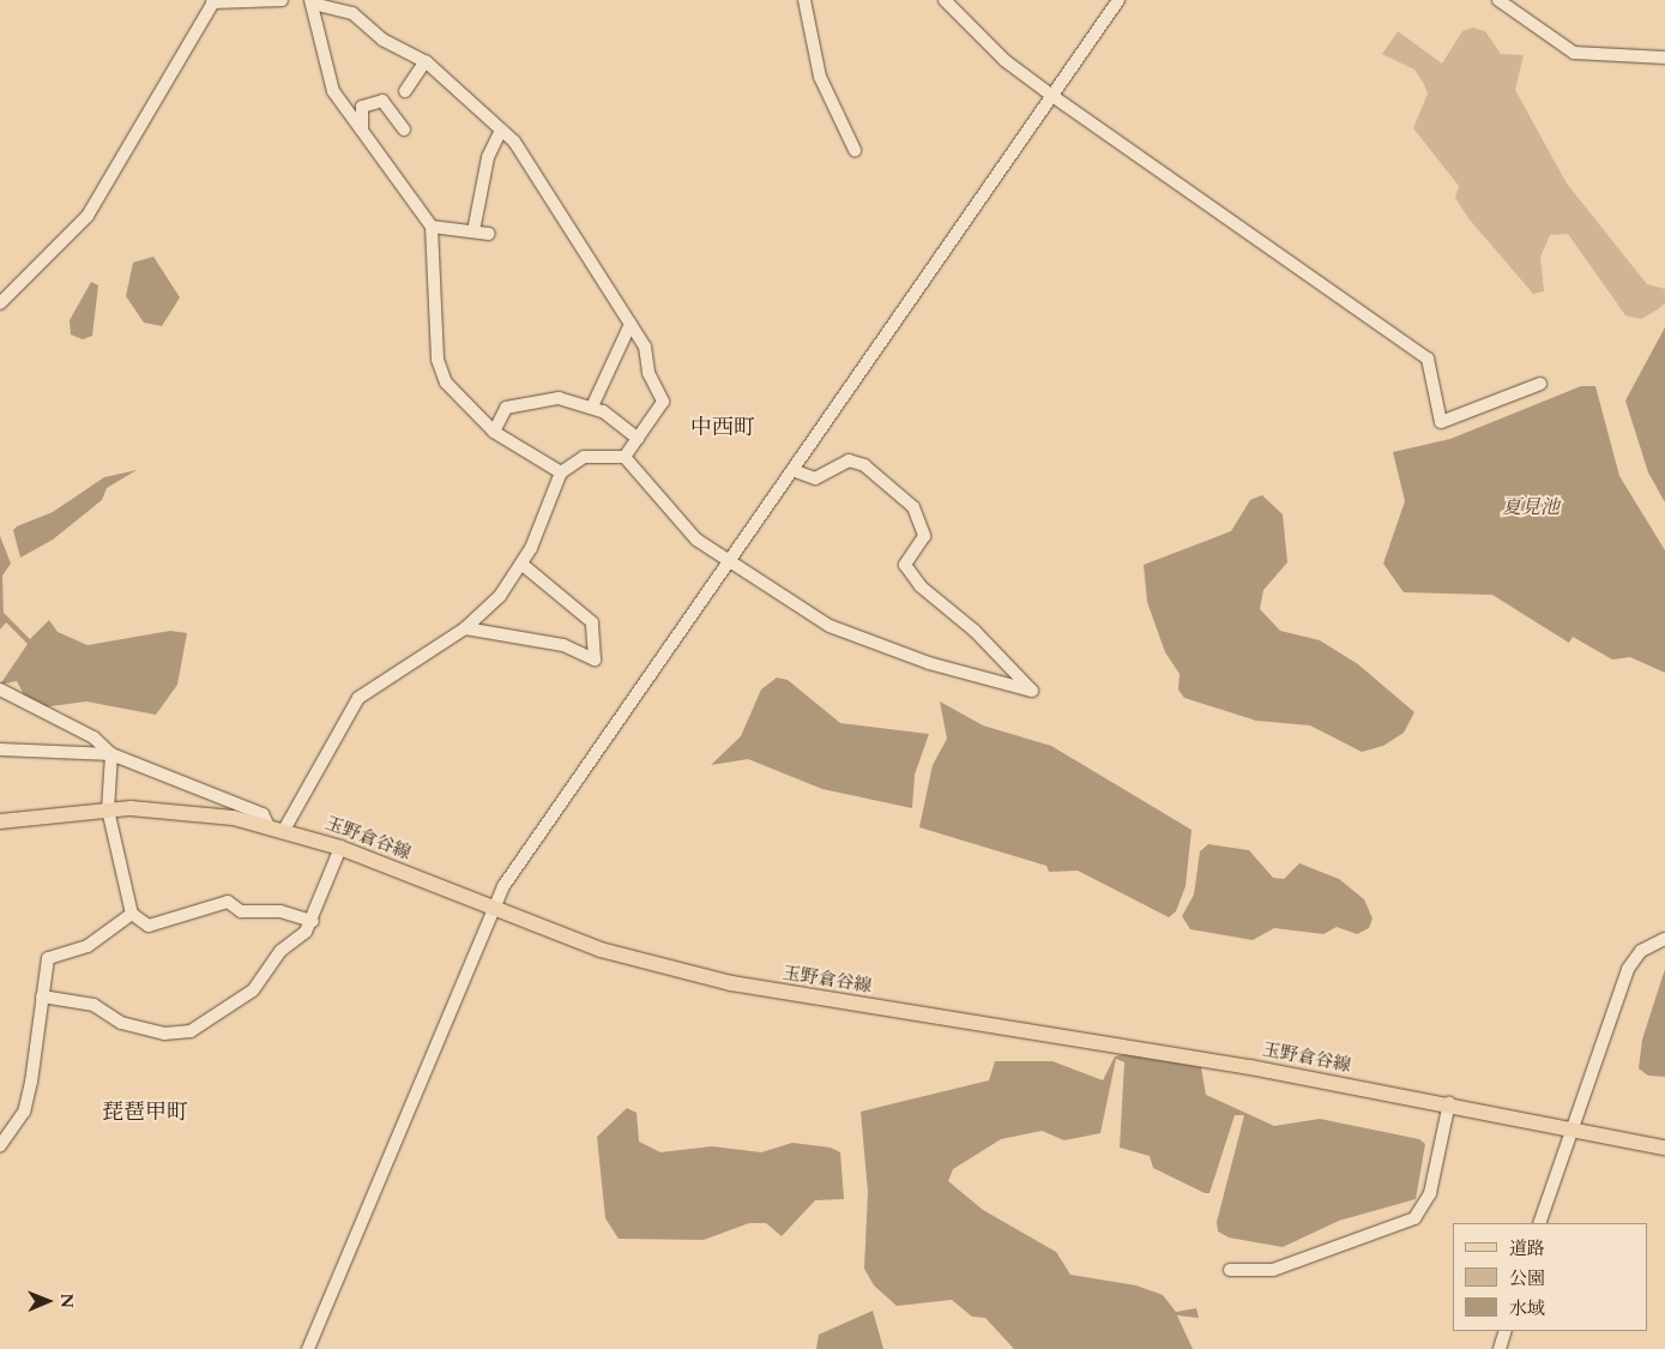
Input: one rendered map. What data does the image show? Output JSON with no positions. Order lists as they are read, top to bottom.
{
  "streets": {
    "main road": ["玉野倉谷線"]
  },
  "districts": ["中西町", "琵琶甲町"],
  "water": ["夏見池"],
  "legend": ["道路", "公園", "水域"],
  "north": "right"
}
